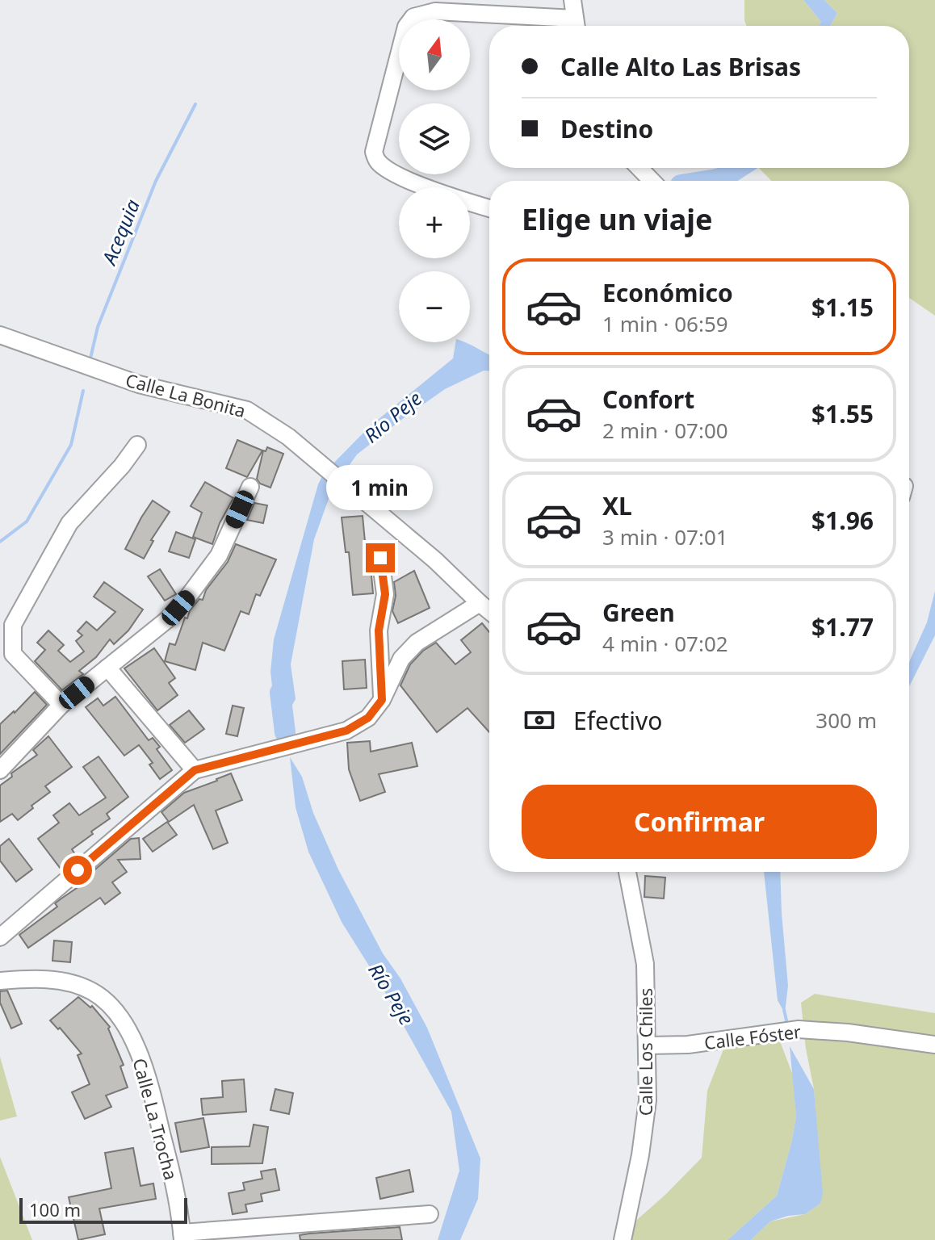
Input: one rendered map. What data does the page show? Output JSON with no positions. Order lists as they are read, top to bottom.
{
  "streets": {
    "street": [
      "Calle La Bonita",
      "Calle Fóster",
      "Calle Los Chiles",
      "Calle La Trocha"
    ]
  },
  "crossings": [
    ["Calle Fóster", "Calle Los Chiles"]
  ],
  "water": ["Acequia", "Río Peje"],
  "scale_bar": "100 m",
  "north": "top",
  "page": {
    "map_buttons": ["+", "−"],
    "banner": ["Calle Alto Las Brisas", "Destino"],
    "heading": "Elige un viaje",
    "list": [
      {
        "name": "Económico",
        "note": "1 min · 06:59",
        "value": "$1.15"
      },
      {
        "name": "Confort",
        "note": "2 min · 07:00",
        "value": "$1.55"
      },
      {
        "name": "XL",
        "note": "3 min · 07:01",
        "value": "$1.96"
      },
      {
        "name": "Green",
        "note": "4 min · 07:02",
        "value": "$1.77"
      }
    ],
    "bubble": "1 min",
    "pay": ["Efectivo", "300 m"],
    "buttons": "Confirmar",
    "scale": "100 m"
  }
}
